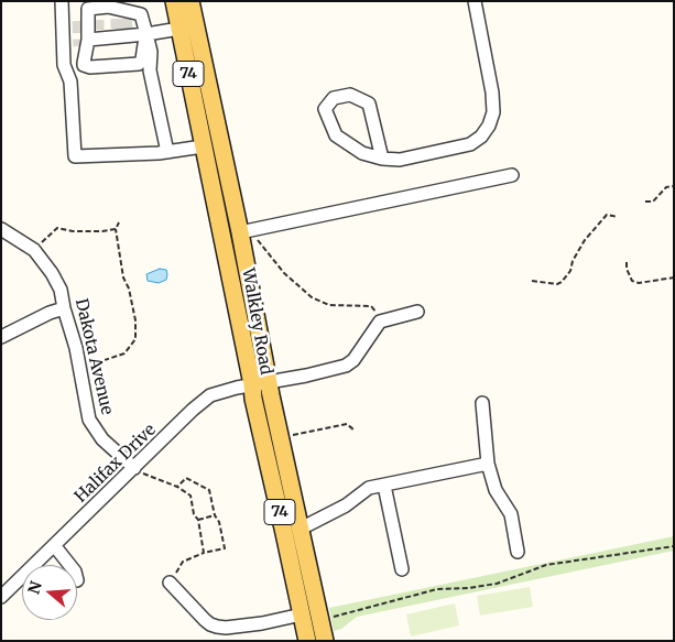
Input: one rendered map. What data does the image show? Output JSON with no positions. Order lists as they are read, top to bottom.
{
  "streets": {
    "main road": ["74", "Walkley Road"],
    "street": ["Dakota Avenue", "Halifax Drive"]
  },
  "crossings": [
    ["Walkley Road", "Halifax Drive"],
    ["Dakota Avenue", "Halifax Drive"]
  ],
  "north": "left"
}
